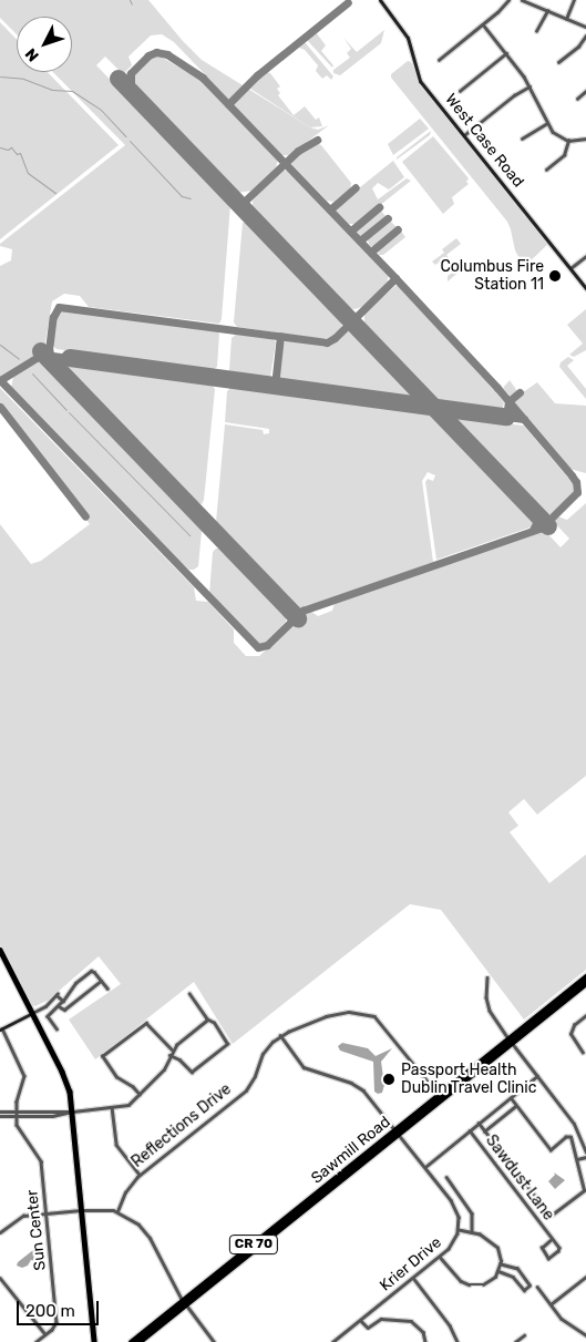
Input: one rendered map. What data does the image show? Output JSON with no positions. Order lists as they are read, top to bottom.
{
  "streets": {
    "main road": ["West Case Road", "Sawmill Road", "CR 70"],
    "street": [
      "Reflections Drive",
      "Sawdust Lane",
      "Sun Center",
      "Krier Drive"
    ]
  },
  "crossings": [
    ["Reflections Drive", "Sawmill Road"],
    ["Reflections Drive", "Krier Drive"],
    ["Sawmill Road", "Krier Drive"]
  ],
  "places": ["Columbus Fire Station 11", "Passport Health Dublin Travel Clinic"],
  "scale_bar": "200 m",
  "north": "bottom left"
}
